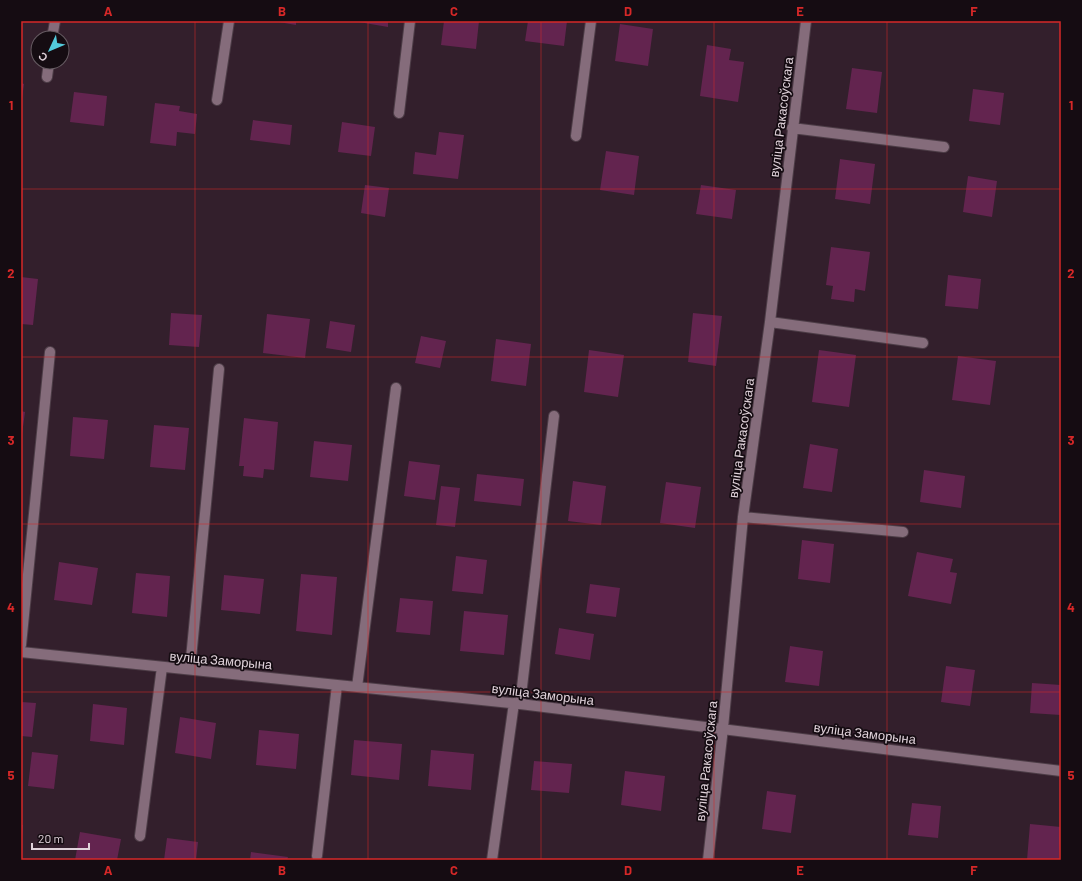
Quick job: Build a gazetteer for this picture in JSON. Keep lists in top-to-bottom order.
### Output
{
  "streets": {
    "street": ["вуліца Ракасоўскага", "вуліца Заморына"]
  },
  "crossings": [
    ["вуліца Ракасоўскага", "вуліца Заморына"]
  ],
  "scale_bar": "20 m",
  "north": "bottom left",
  "grid": {
    "columns": [
      "A",
      "B",
      "C",
      "D",
      "E",
      "F"
    ],
    "rows": [
      "1",
      "2",
      "3",
      "4",
      "5"
    ]
  }
}
